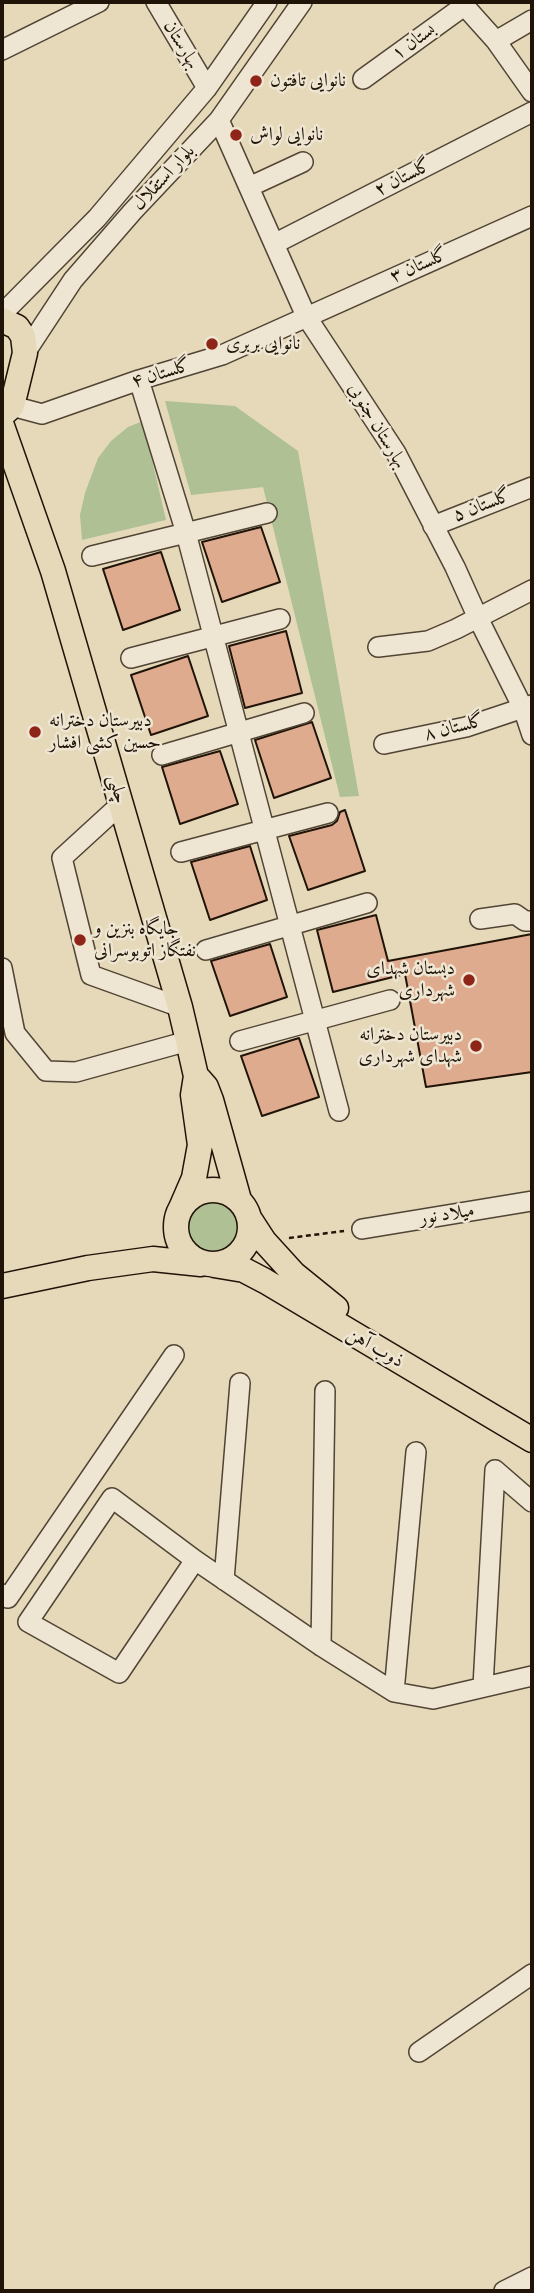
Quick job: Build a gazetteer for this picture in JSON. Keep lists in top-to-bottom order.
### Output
{
  "streets": {
    "main road": ["چلبی", "ذوب آهن"],
    "street": [
      "بستان ۱",
      "بهارستان",
      "بلوار استقلال",
      "گلستان ۲",
      "گلستان ۳",
      "گلستان ۴",
      "بهارستان جنوبی",
      "گلستان ۵",
      "گلستان ۸",
      "میلاد نور"
    ]
  },
  "crossings": [
    ["بهارستان", "بلوار استقلال"],
    ["بلوار استقلال", "بهارستان جنوبی"],
    ["گلستان ۲", "بهارستان جنوبی"],
    ["گلستان ۳", "گلستان ۴"],
    ["گلستان ۳", "بهارستان جنوبی"],
    ["گلستان ۴", "بهارستان جنوبی"],
    ["گلستان ۴", "چلبی"],
    ["بهارستان جنوبی", "گلستان ۵"],
    ["بهارستان جنوبی", "گلستان ۸"]
  ],
  "places": [
    "نانوایی تافتون",
    "نانوایی لواش",
    "نانوایی بربری",
    "دبیرستان دخترانه حسین کشی افشار",
    "جایگاه بنزین و نفتگاز اتوبوسرانی",
    "دبستان شهدای شهرداری",
    "دبیرستان دخترانه شهدای شهرداری"
  ]
}
